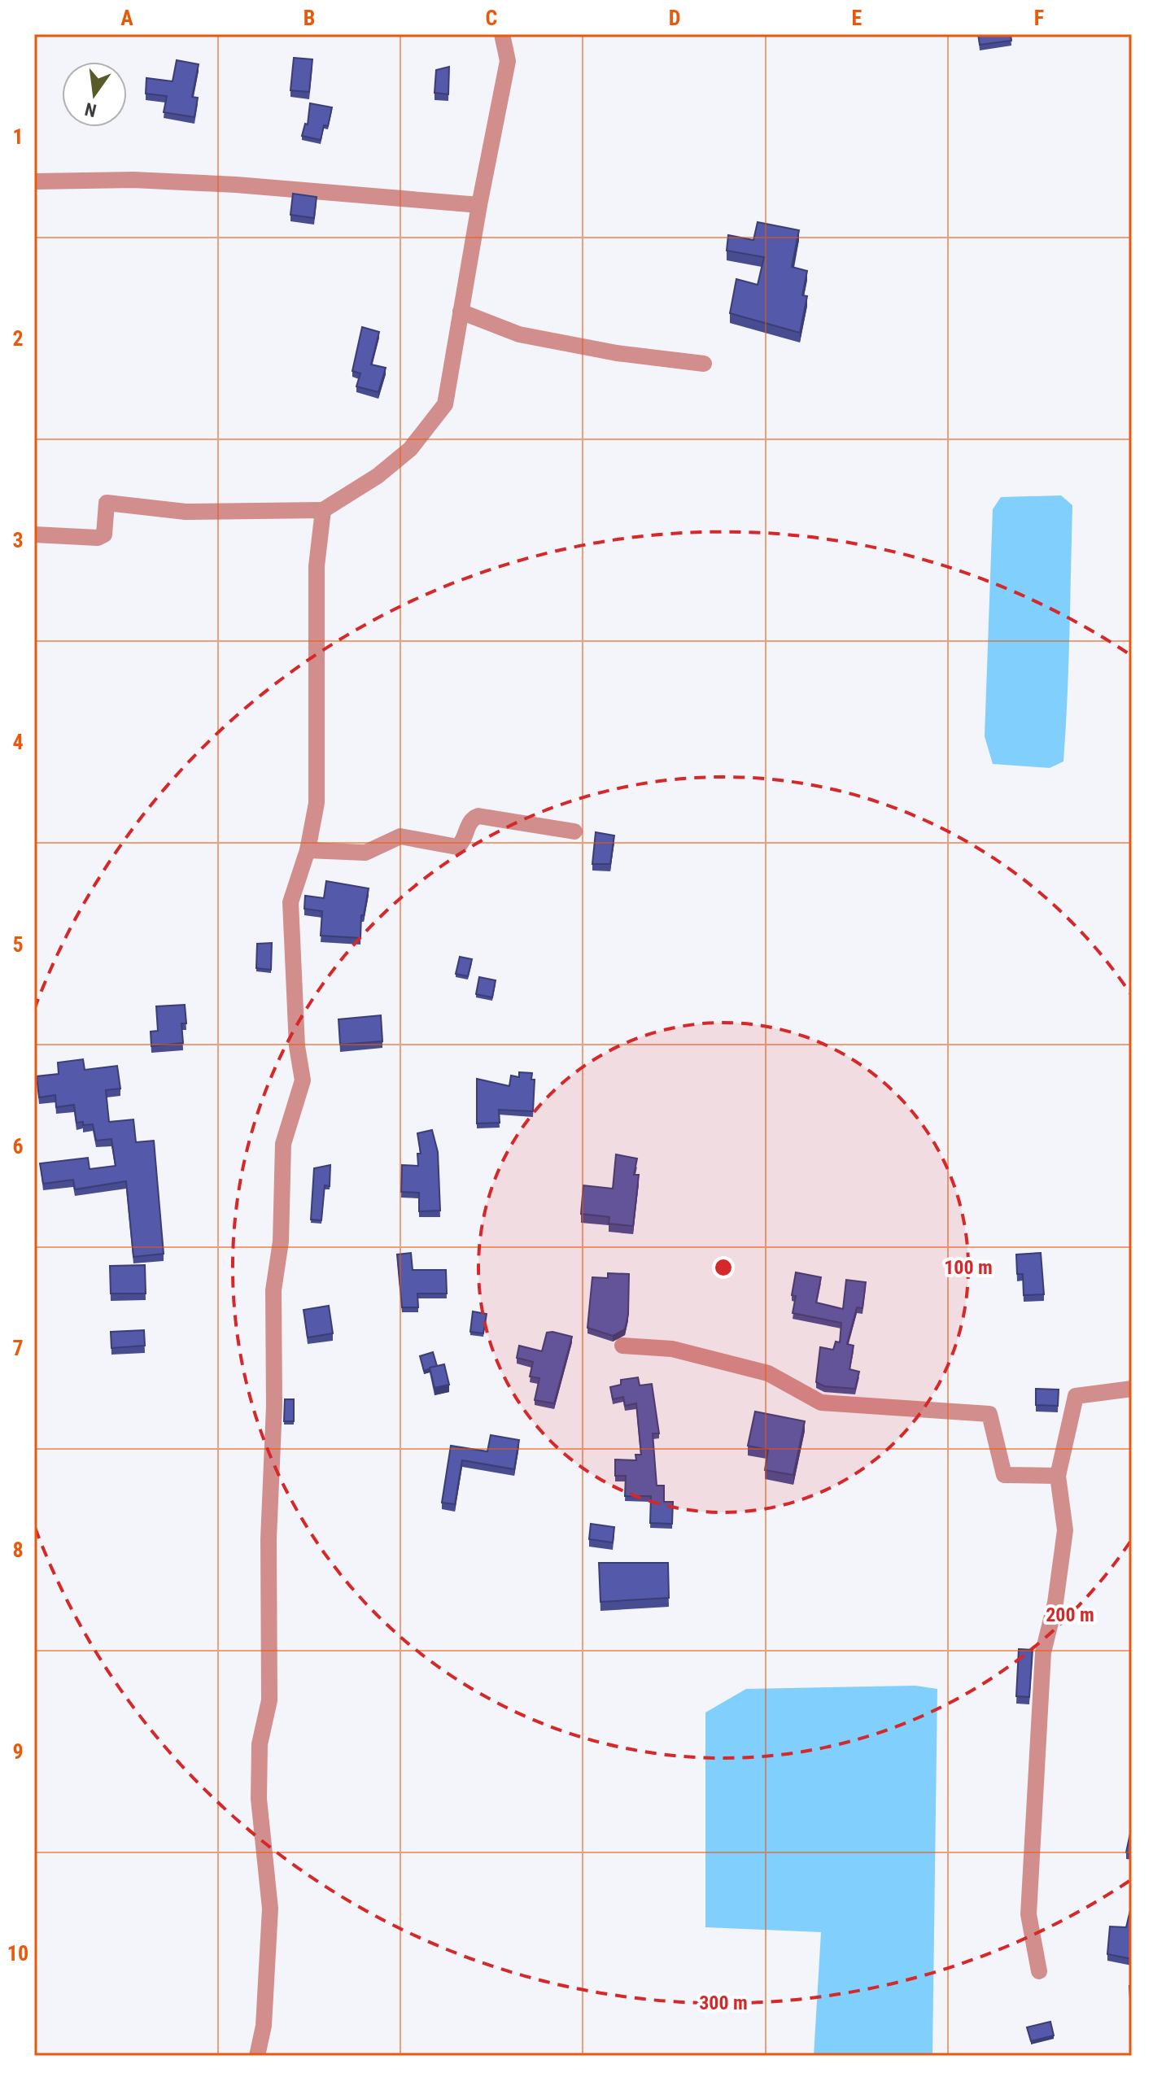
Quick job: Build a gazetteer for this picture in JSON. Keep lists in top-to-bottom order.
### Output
{
  "north": "bottom",
  "grid": {
    "columns": [
      "A",
      "B",
      "C",
      "D",
      "E",
      "F"
    ],
    "rows": [
      "1",
      "2",
      "3",
      "4",
      "5",
      "6",
      "7",
      "8",
      "9",
      "10"
    ]
  },
  "rings": ["100 m", "200 m", "300 m"]
}
